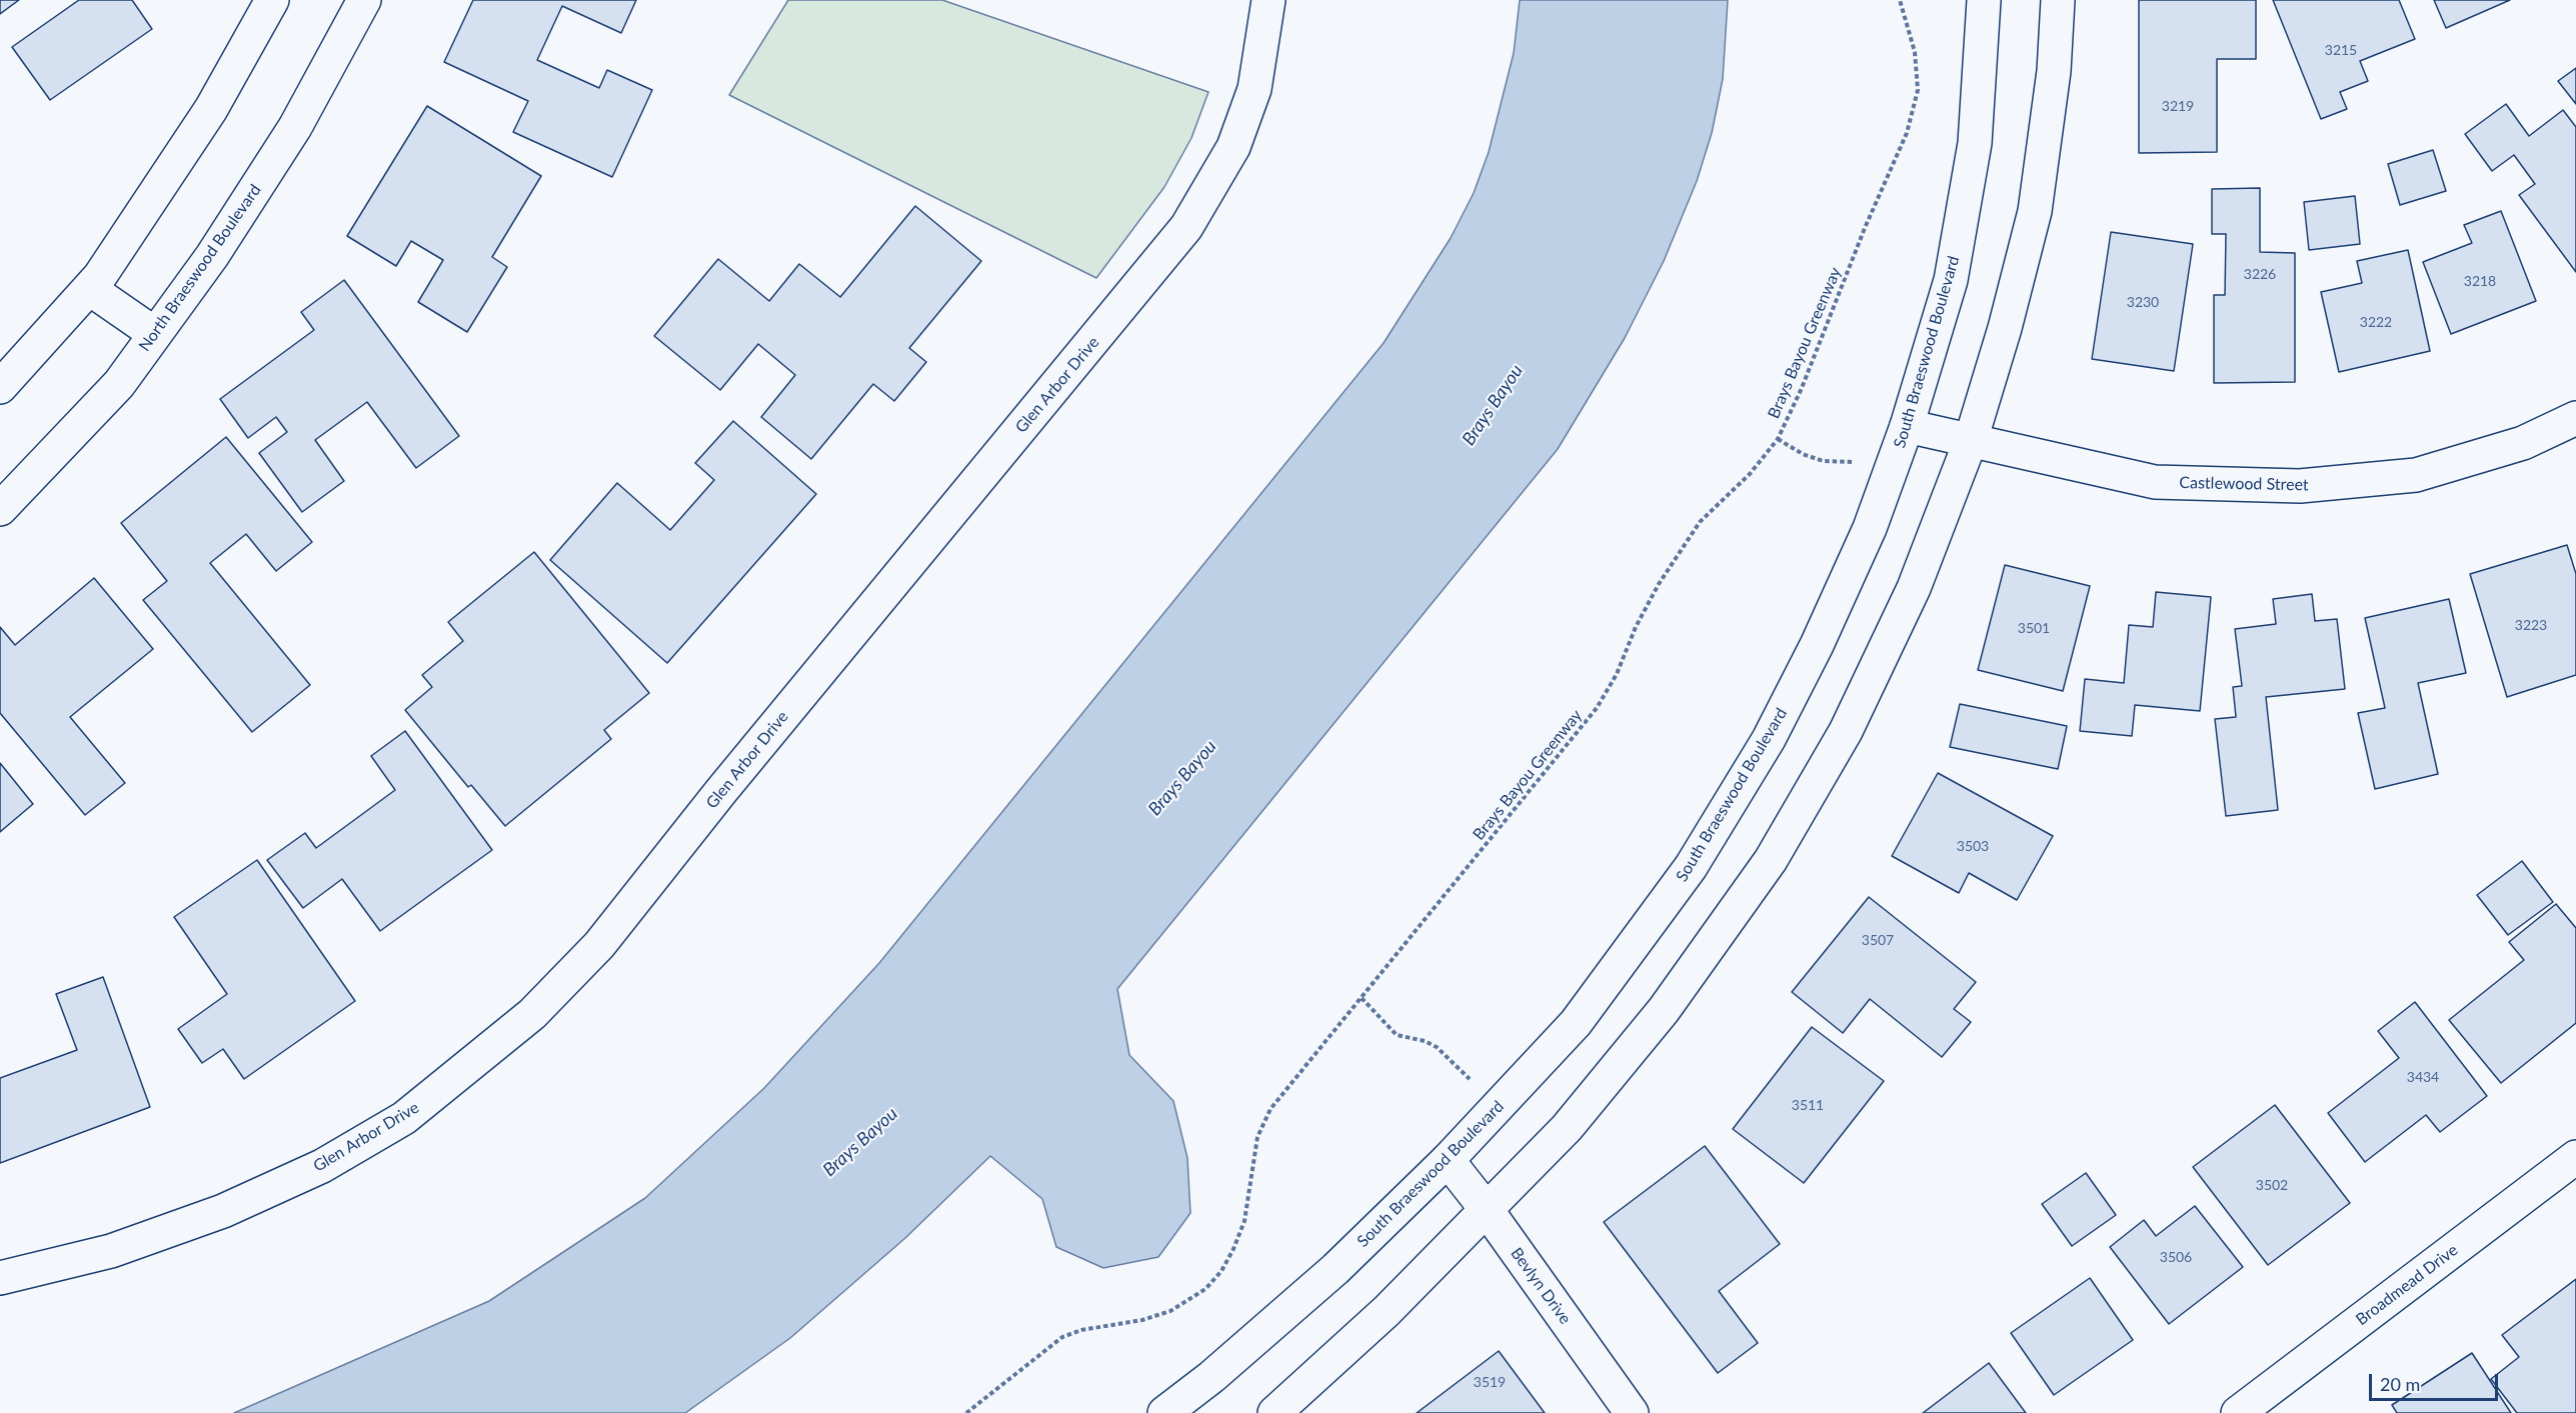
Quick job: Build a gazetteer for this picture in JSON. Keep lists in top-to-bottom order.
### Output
{
  "streets": {
    "main road": [
      "North Braeswood Boulevard",
      "South Braeswood Boulevard",
      "Glen Arbor Drive",
      "Castlewood Street",
      "Broadmead Drive",
      "Bevlyn Drive"
    ],
    "path": ["Brays Bayou Greenway"]
  },
  "crossings": [
    ["South Braeswood Boulevard", "Castlewood Street"],
    ["South Braeswood Boulevard", "Bevlyn Drive"]
  ],
  "water": ["Brays Bayou"],
  "house_numbers": [
    "3215",
    "3219",
    "3226",
    "3218",
    "3230",
    "3222",
    "3223",
    "3501",
    "3503",
    "3507",
    "3434",
    "3511",
    "3502",
    "3506",
    "3519"
  ],
  "scale_bar": "20 m"
}
